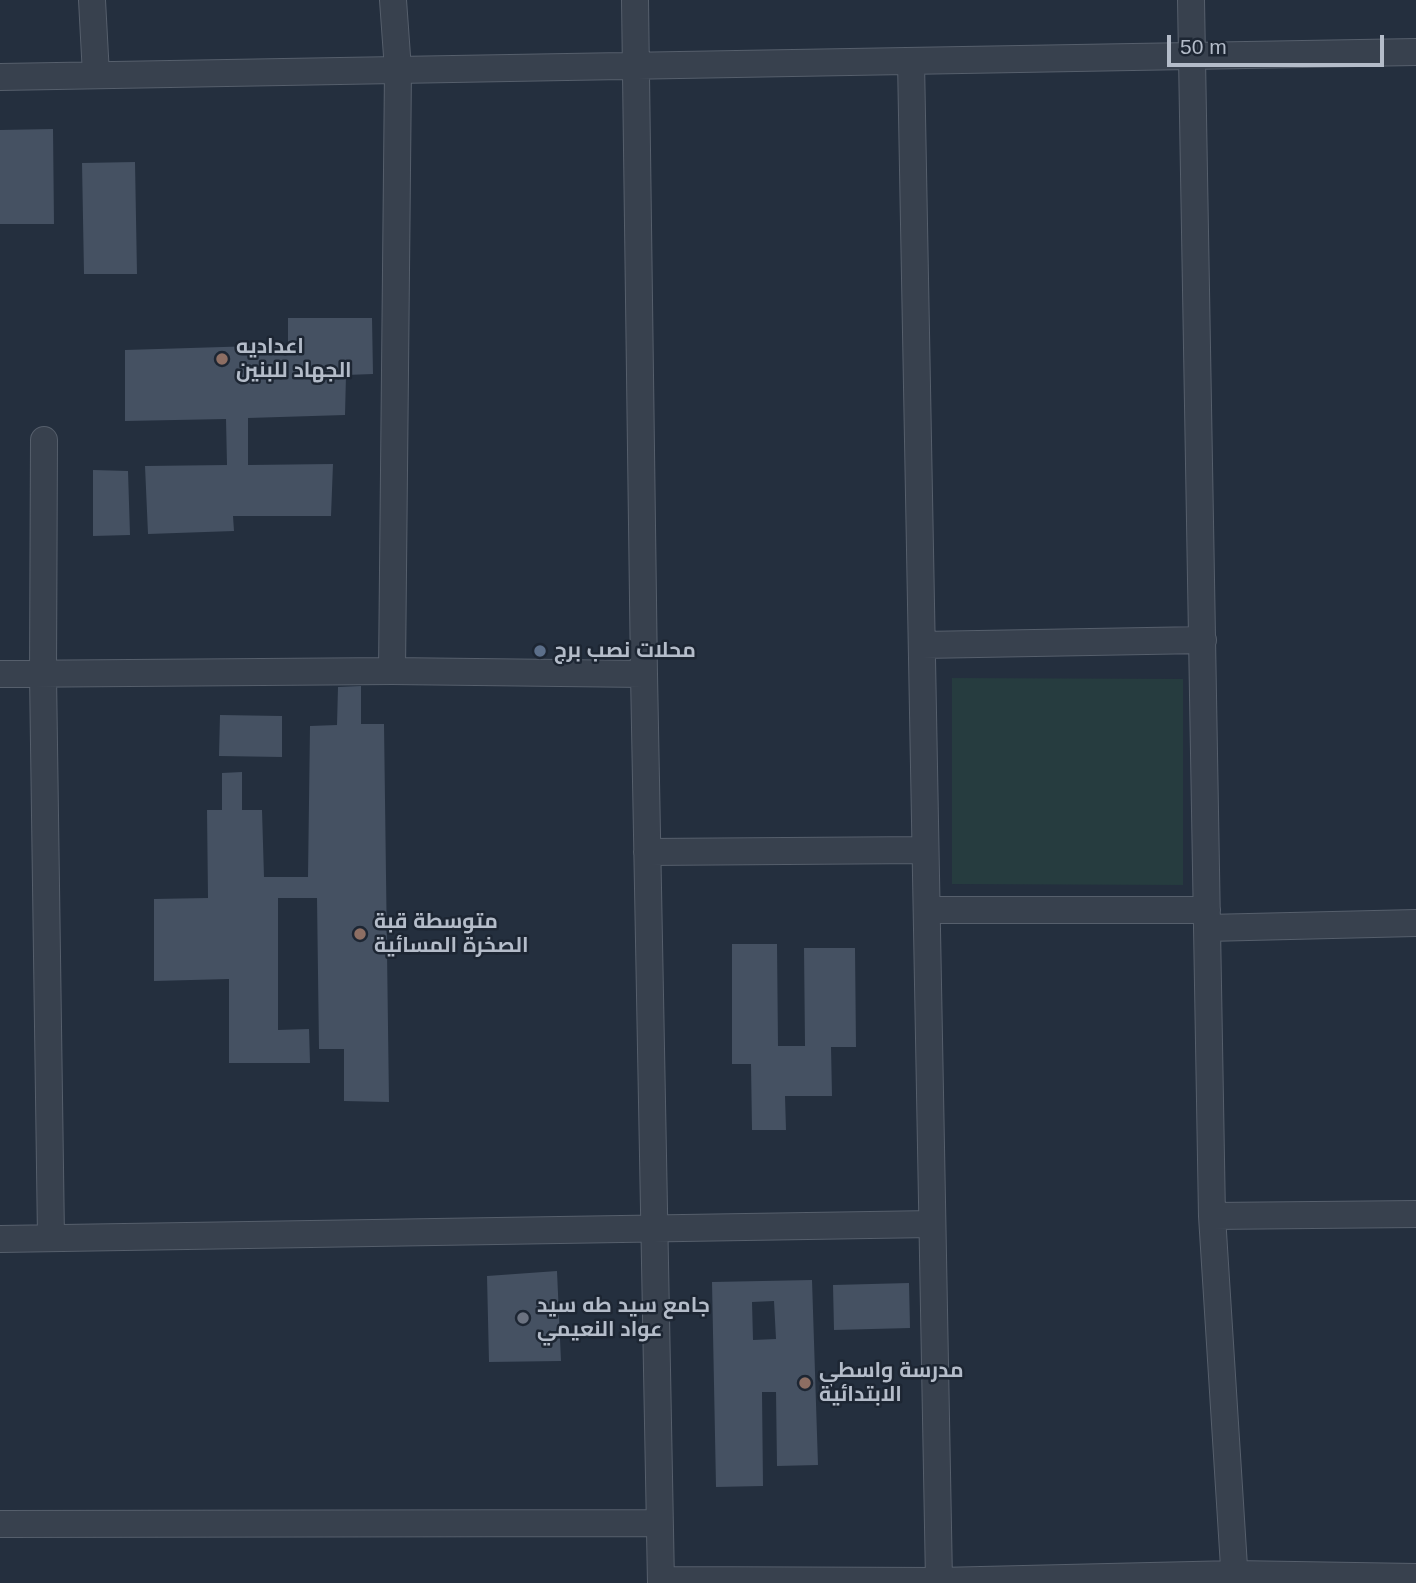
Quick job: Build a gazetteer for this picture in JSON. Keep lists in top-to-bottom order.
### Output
{
  "places": [
    "اعداديه الجهاد للبنين",
    "محلات نصب برج",
    "متوسطة قبة الصخرة المسائية",
    "جامع سيد طه سيد عواد النعيمي",
    "مدرسة واسطي الابتدائية"
  ],
  "scale_bar": "50 m"
}
